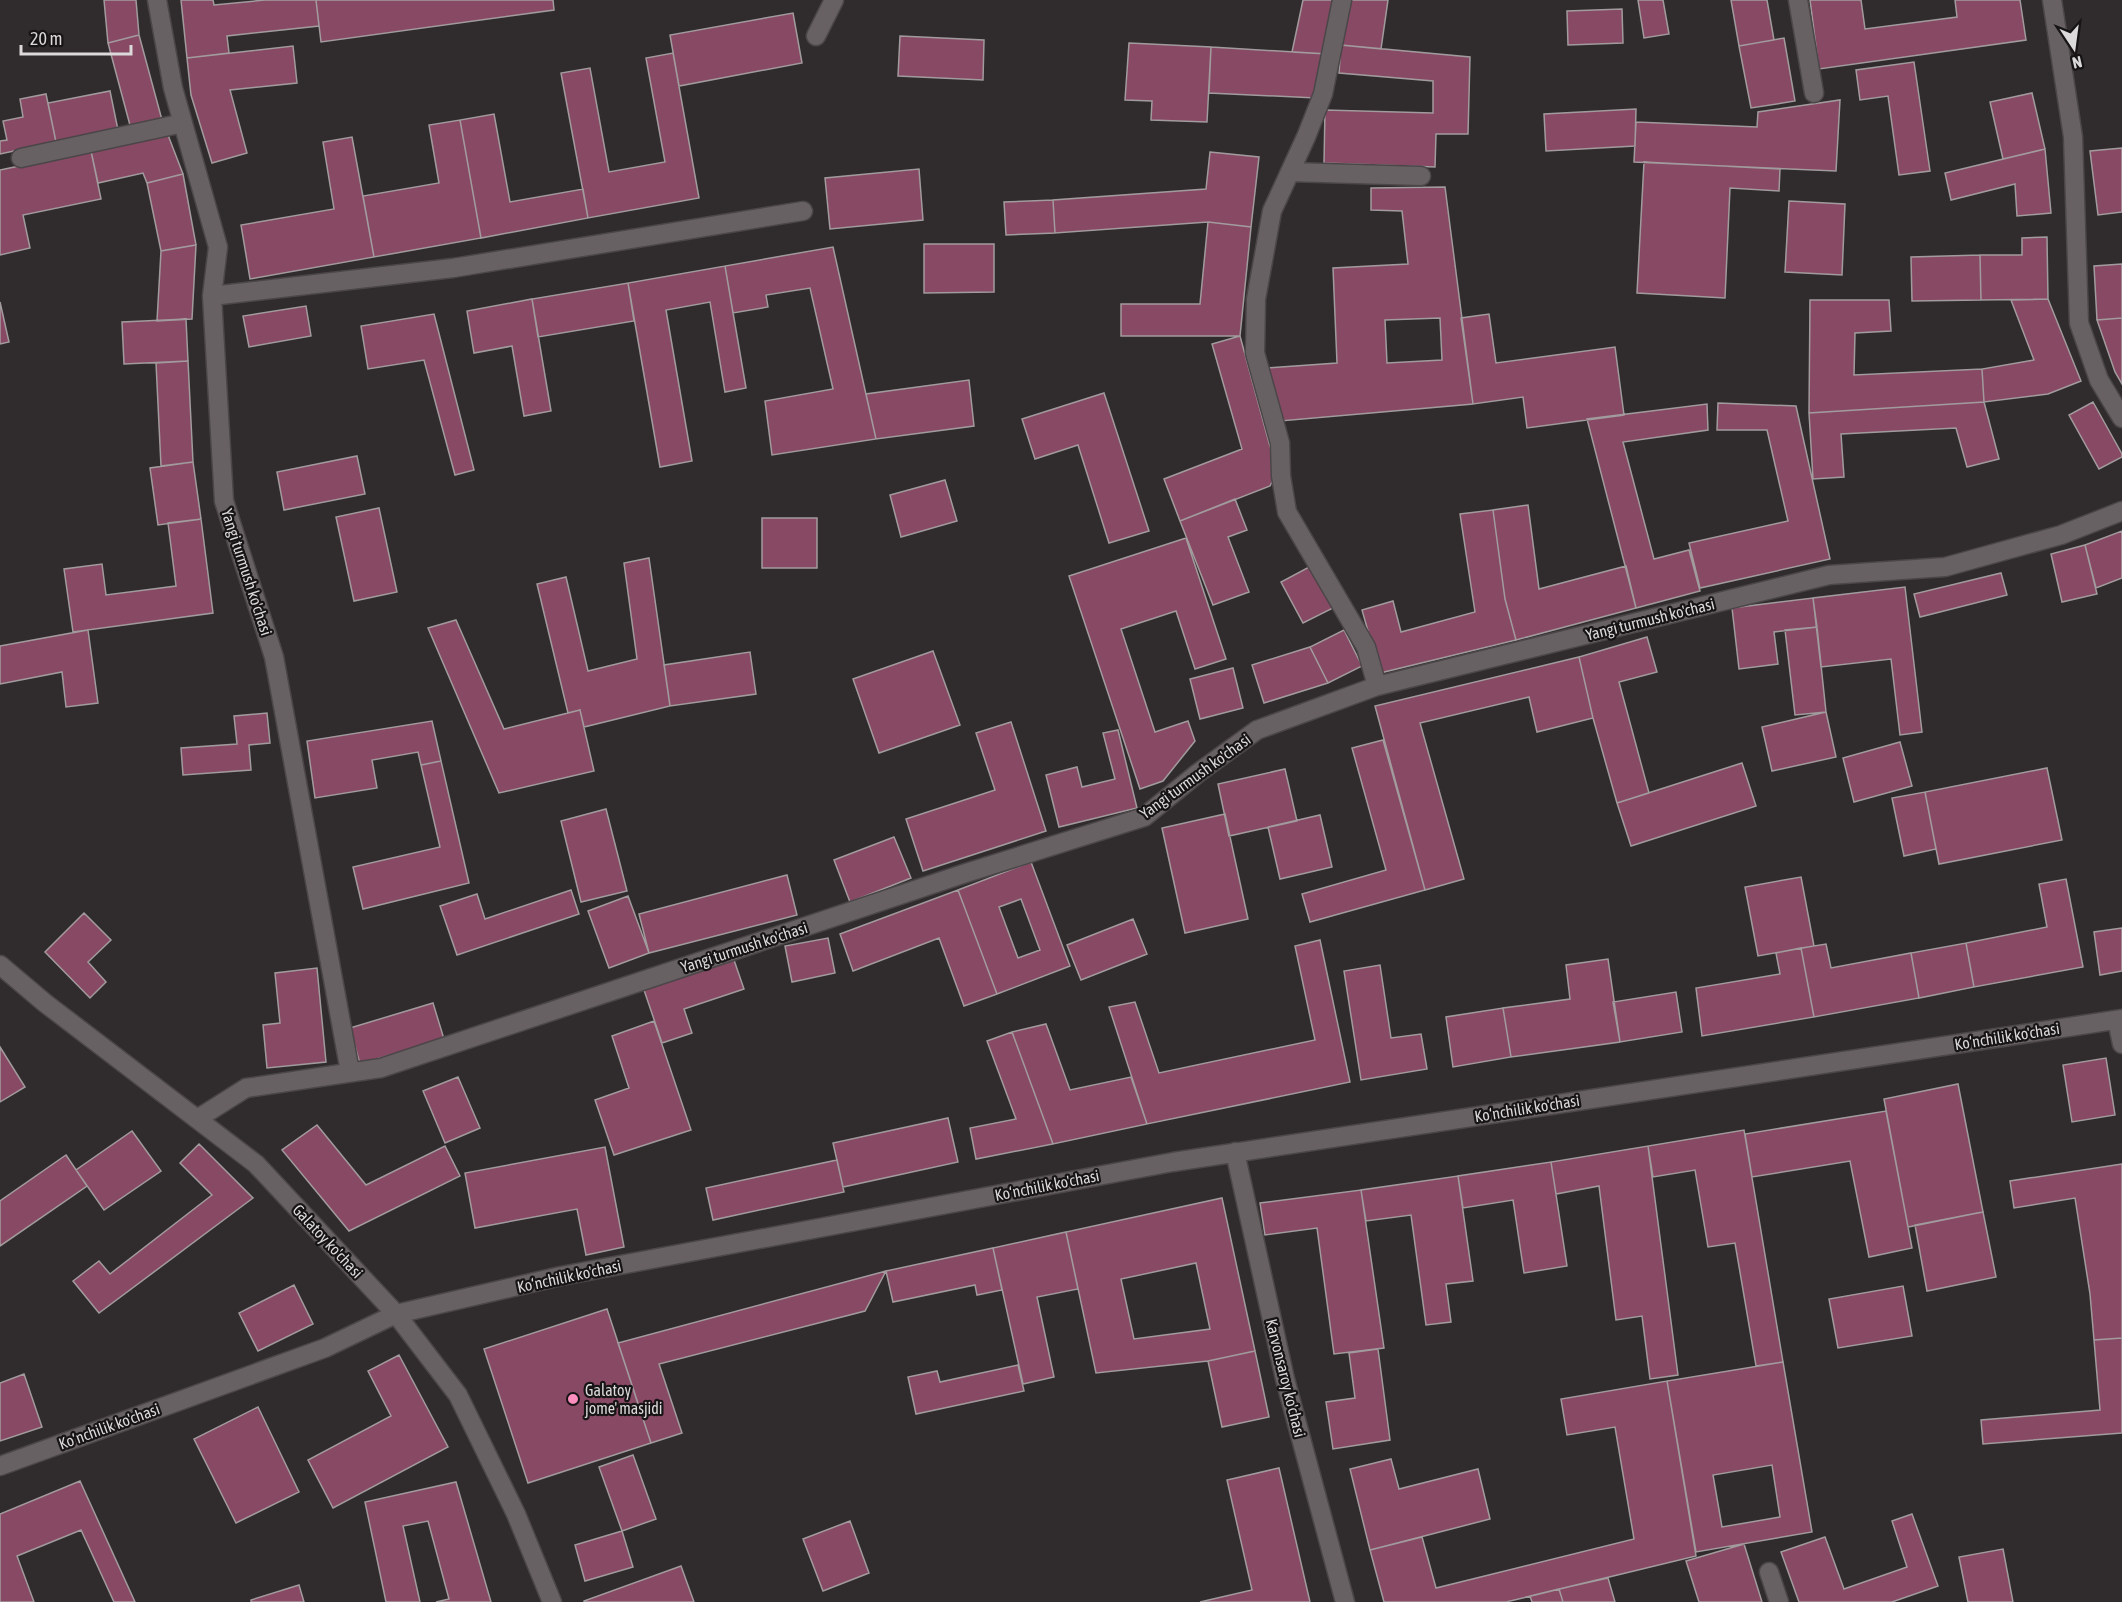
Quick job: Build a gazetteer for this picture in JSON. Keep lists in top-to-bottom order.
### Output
{
  "streets": {
    "street": [
      "Yangi turmush ko'chasi",
      "Ko‘nchilik ko'chasi",
      "Galatoy ko'chasi",
      "Karvonsaroy ko'chasi"
    ]
  },
  "crossings": [
    ["Yangi turmush ko'chasi", "Galatoy ko'chasi"],
    ["Ko‘nchilik ko'chasi", "Galatoy ko'chasi"],
    ["Ko‘nchilik ko'chasi", "Karvonsaroy ko'chasi"]
  ],
  "places": ["Galatoy jome' masjidi"],
  "scale_bar": "20 m",
  "north": "bottom"
}
